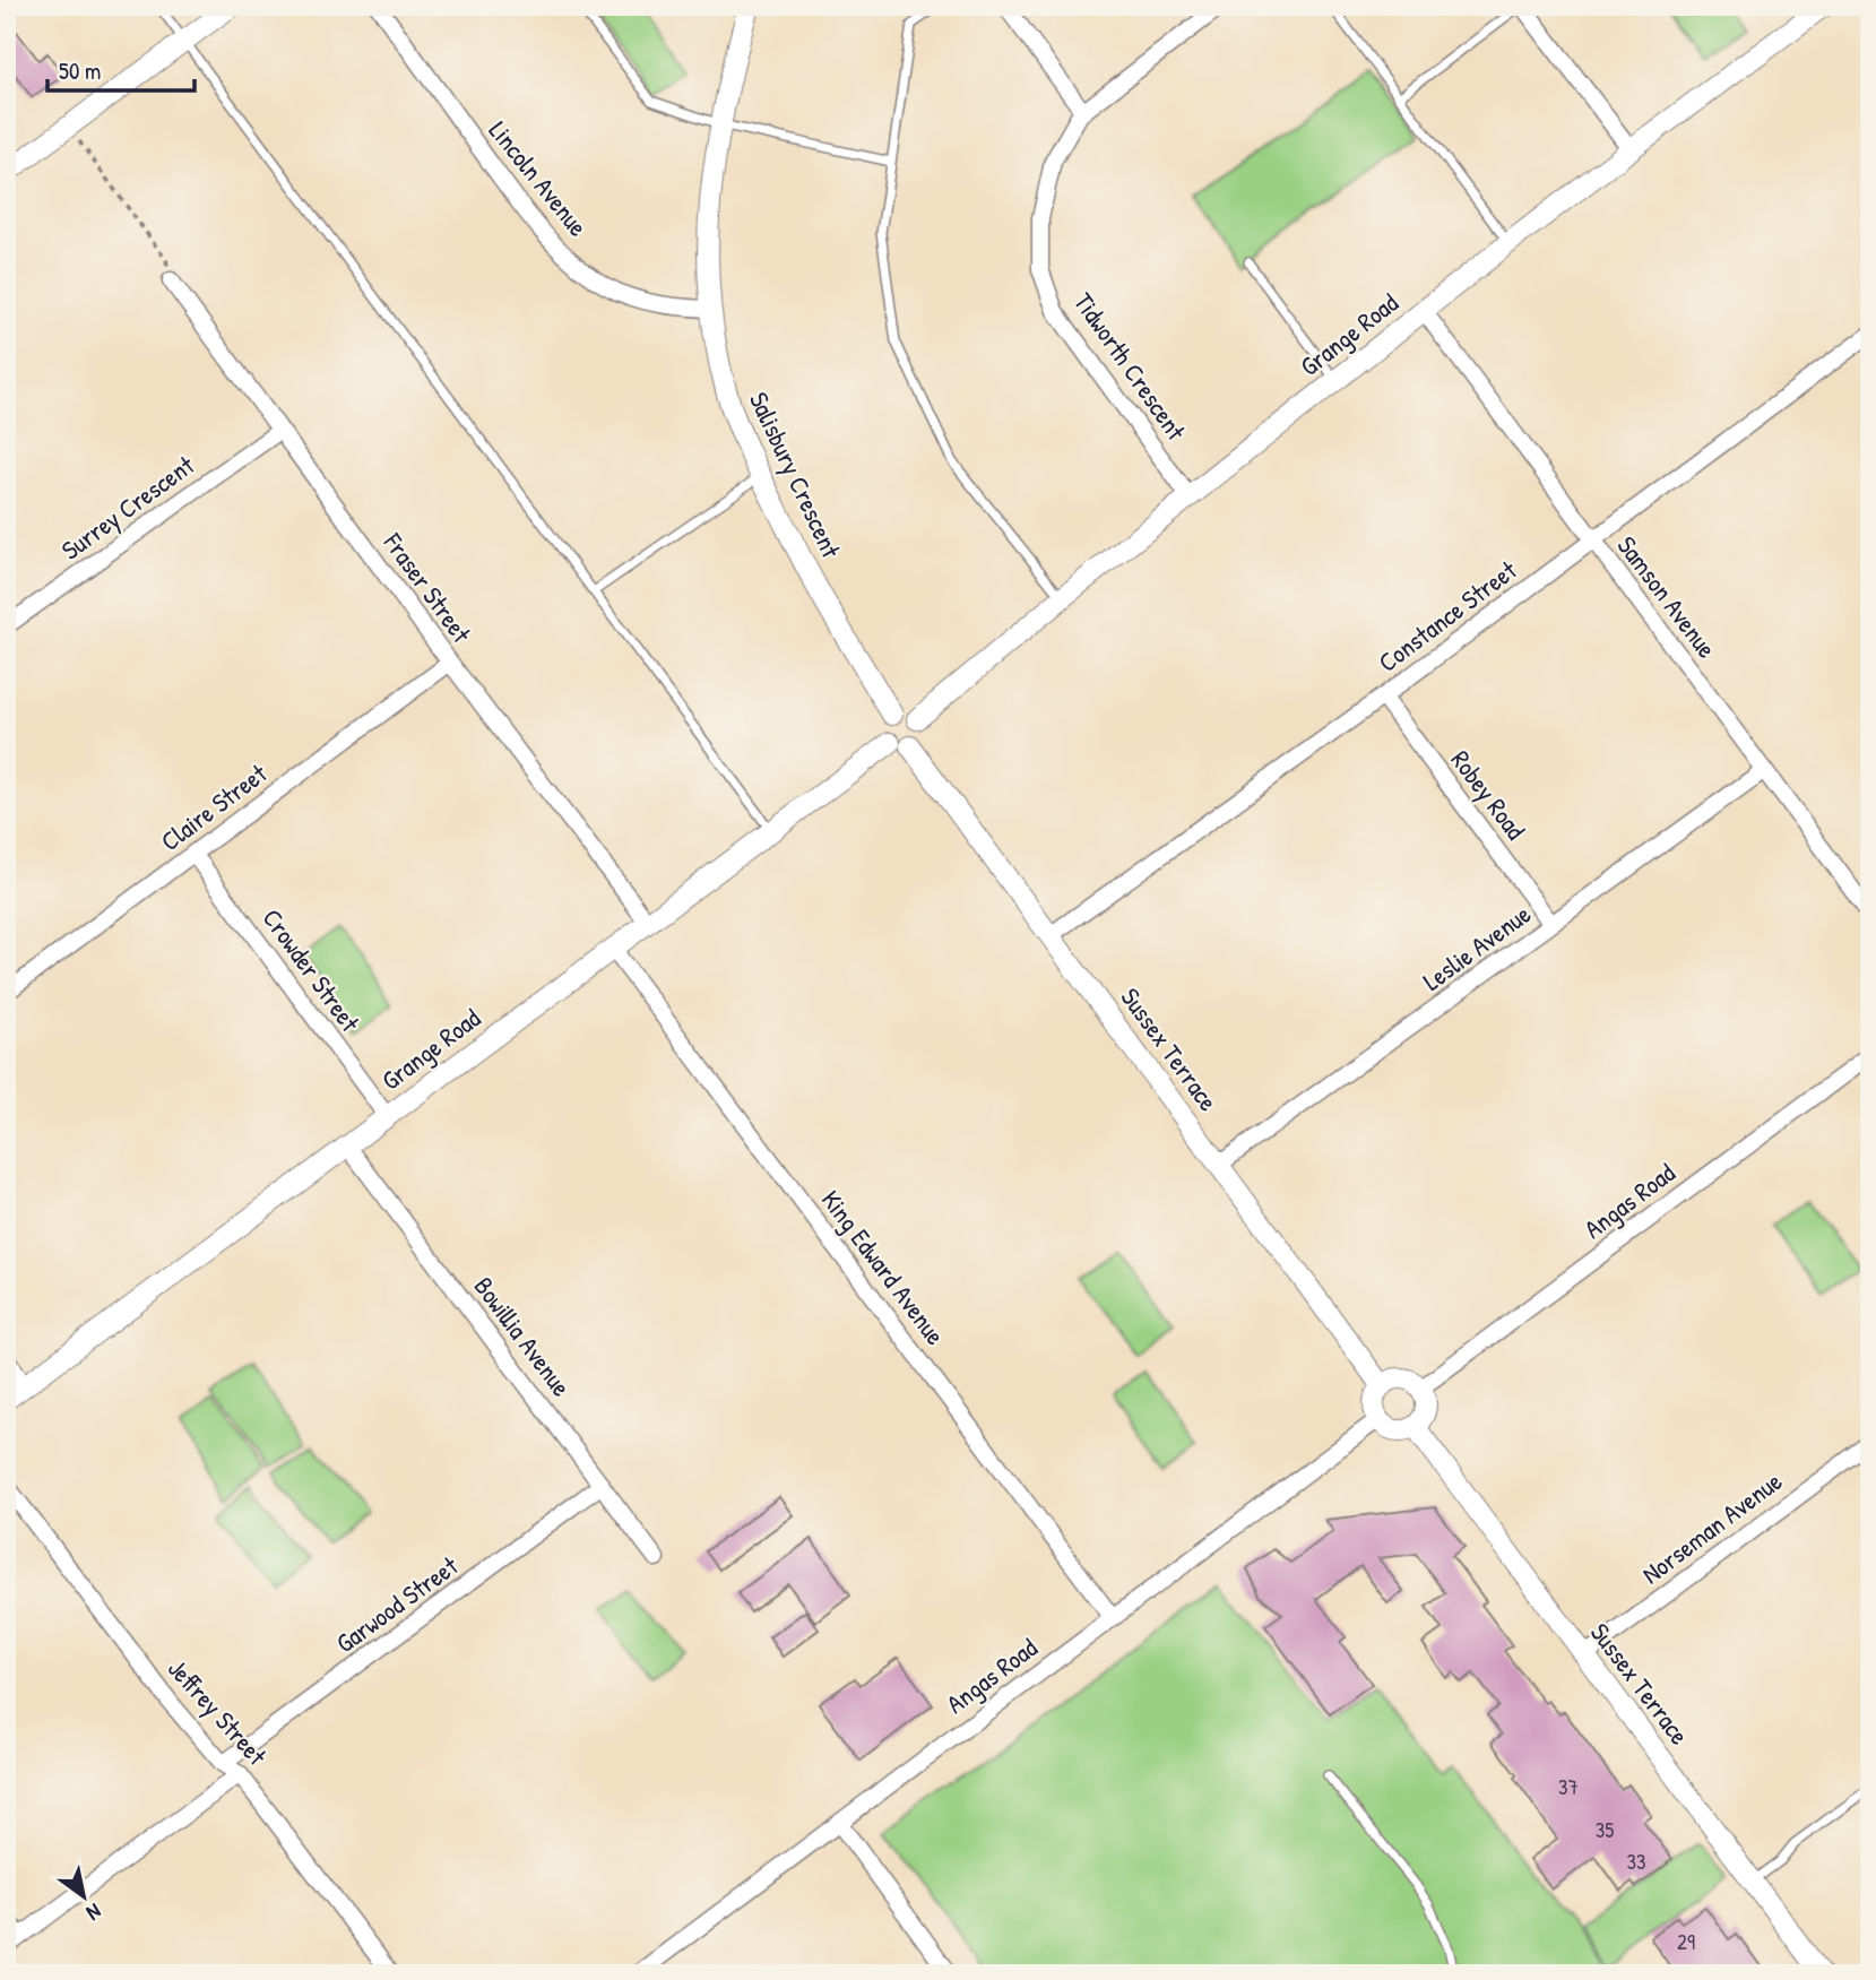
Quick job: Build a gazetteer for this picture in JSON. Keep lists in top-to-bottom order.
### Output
{
  "streets": {
    "street": [
      "Lincoln Avenue",
      "Grange Road",
      "Tidworth Crescent",
      "Salisbury Crescent",
      "Surrey Crescent",
      "Fraser Street",
      "Samson Avenue",
      "Constance Street",
      "Robey Road",
      "Claire Street",
      "Leslie Avenue",
      "Crowder Street",
      "Sussex Terrace",
      "Angas Road",
      "King Edward Avenue",
      "Bowillia Avenue",
      "Norseman Avenue",
      "Garwood Street",
      "Jeffrey Street"
    ]
  },
  "crossings": [
    ["Lincoln Avenue", "Salisbury Crescent"],
    ["Grange Road", "Tidworth Crescent"],
    ["Grange Road", "Salisbury Crescent"],
    ["Grange Road", "Fraser Street"],
    ["Grange Road", "Samson Avenue"],
    ["Grange Road", "Crowder Street"],
    ["Grange Road", "Sussex Terrace"],
    ["Grange Road", "King Edward Avenue"],
    ["Grange Road", "Bowillia Avenue"],
    ["Salisbury Crescent", "Sussex Terrace"],
    ["Surrey Crescent", "Fraser Street"],
    ["Fraser Street", "Claire Street"],
    ["Samson Avenue", "Constance Street"],
    ["Samson Avenue", "Leslie Avenue"],
    ["Constance Street", "Robey Road"],
    ["Constance Street", "Sussex Terrace"],
    ["Robey Road", "Leslie Avenue"],
    ["Claire Street", "Crowder Street"],
    ["Leslie Avenue", "Sussex Terrace"],
    ["Sussex Terrace", "Angas Road"],
    ["Sussex Terrace", "Norseman Avenue"],
    ["Angas Road", "King Edward Avenue"],
    ["Bowillia Avenue", "Garwood Street"],
    ["Garwood Street", "Jeffrey Street"]
  ],
  "house_numbers": [
    "37",
    "35",
    "33",
    "29"
  ],
  "scale_bar": "50 m",
  "north": "bottom right"
}
